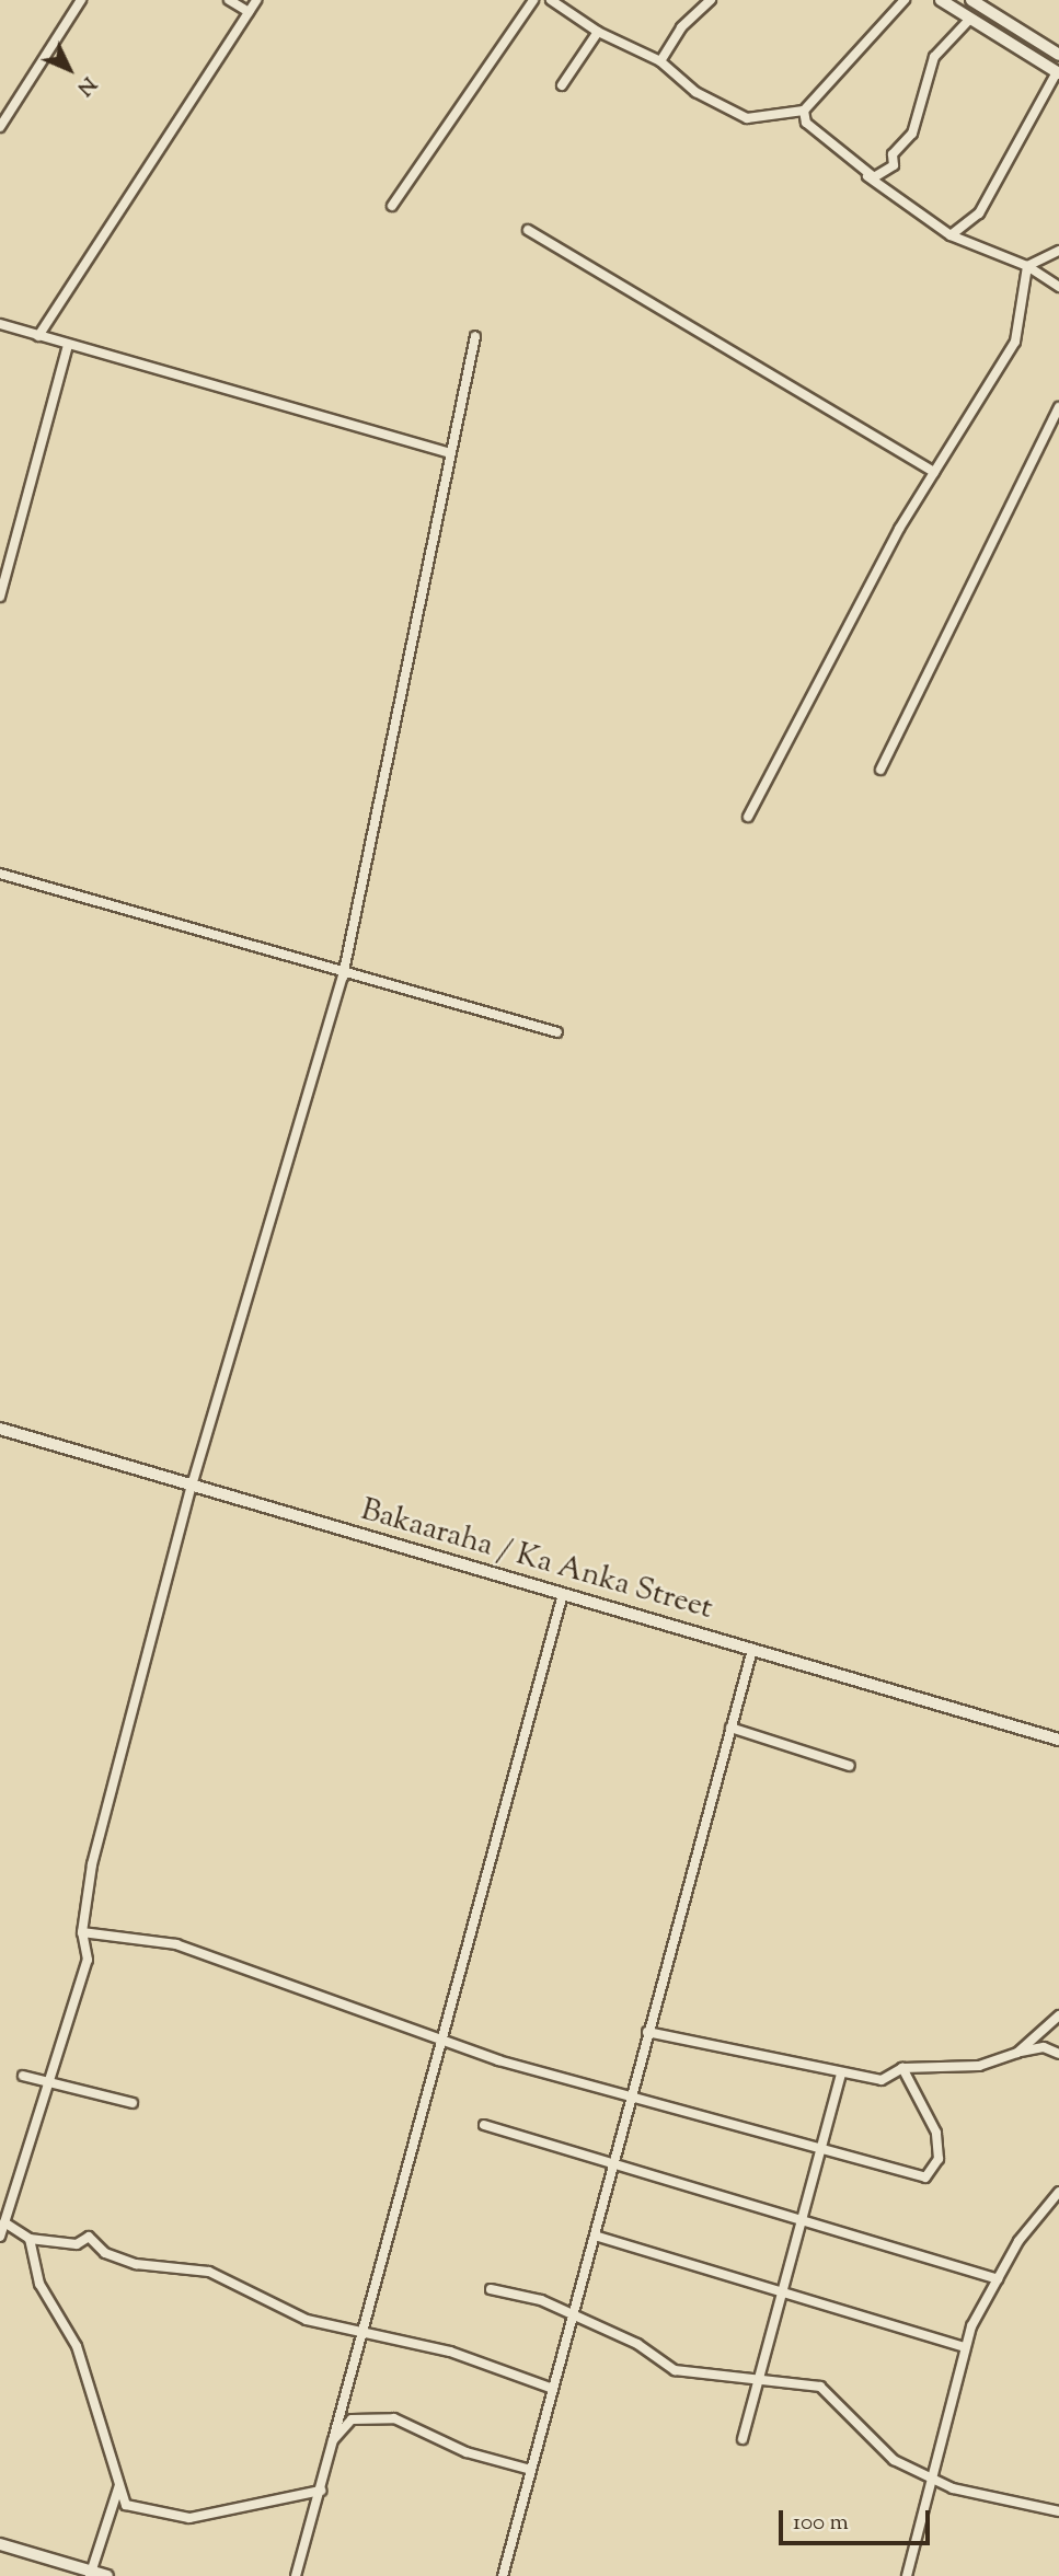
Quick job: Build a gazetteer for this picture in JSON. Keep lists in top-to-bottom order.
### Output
{
  "streets": {
    "street": ["Bakaaraha / Ka Anka Street"]
  },
  "scale_bar": "100 m",
  "north": "bottom right"
}
